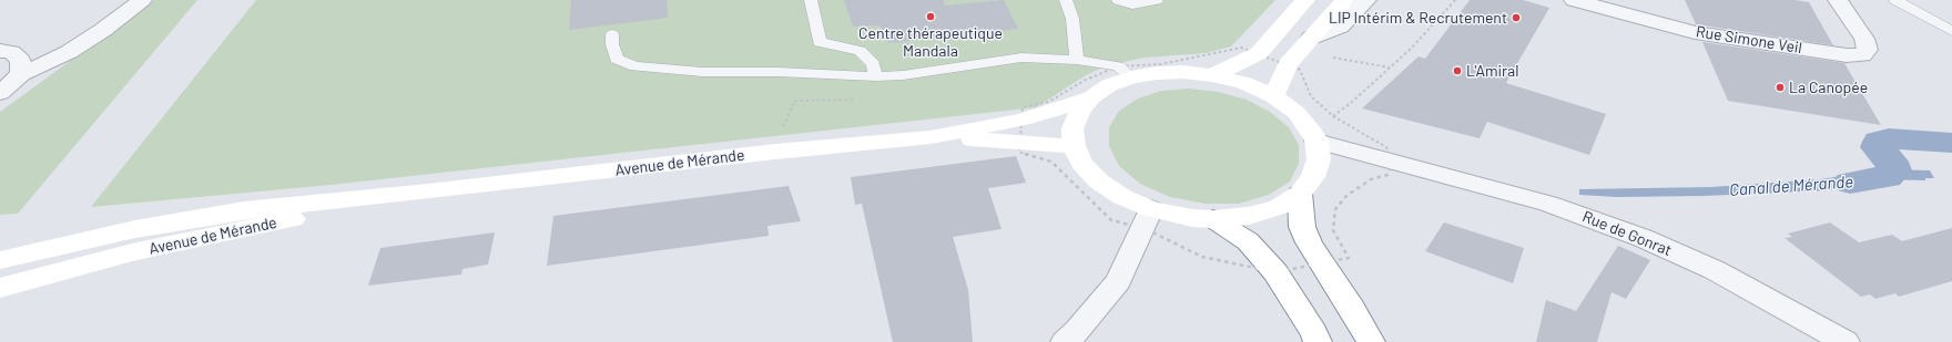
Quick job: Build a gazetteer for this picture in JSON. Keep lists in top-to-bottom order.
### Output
{
  "streets": {
    "main road": ["Avenue de Mérande"],
    "street": ["Rue Simone Veil", "Rue de Gonrat"]
  },
  "water": ["Canal de Mérande"],
  "places": [
    "Centre thérapeutique Mandala",
    "LIP Intérim & Recrutement",
    "L'Amiral",
    "La Canopée"
  ]
}
